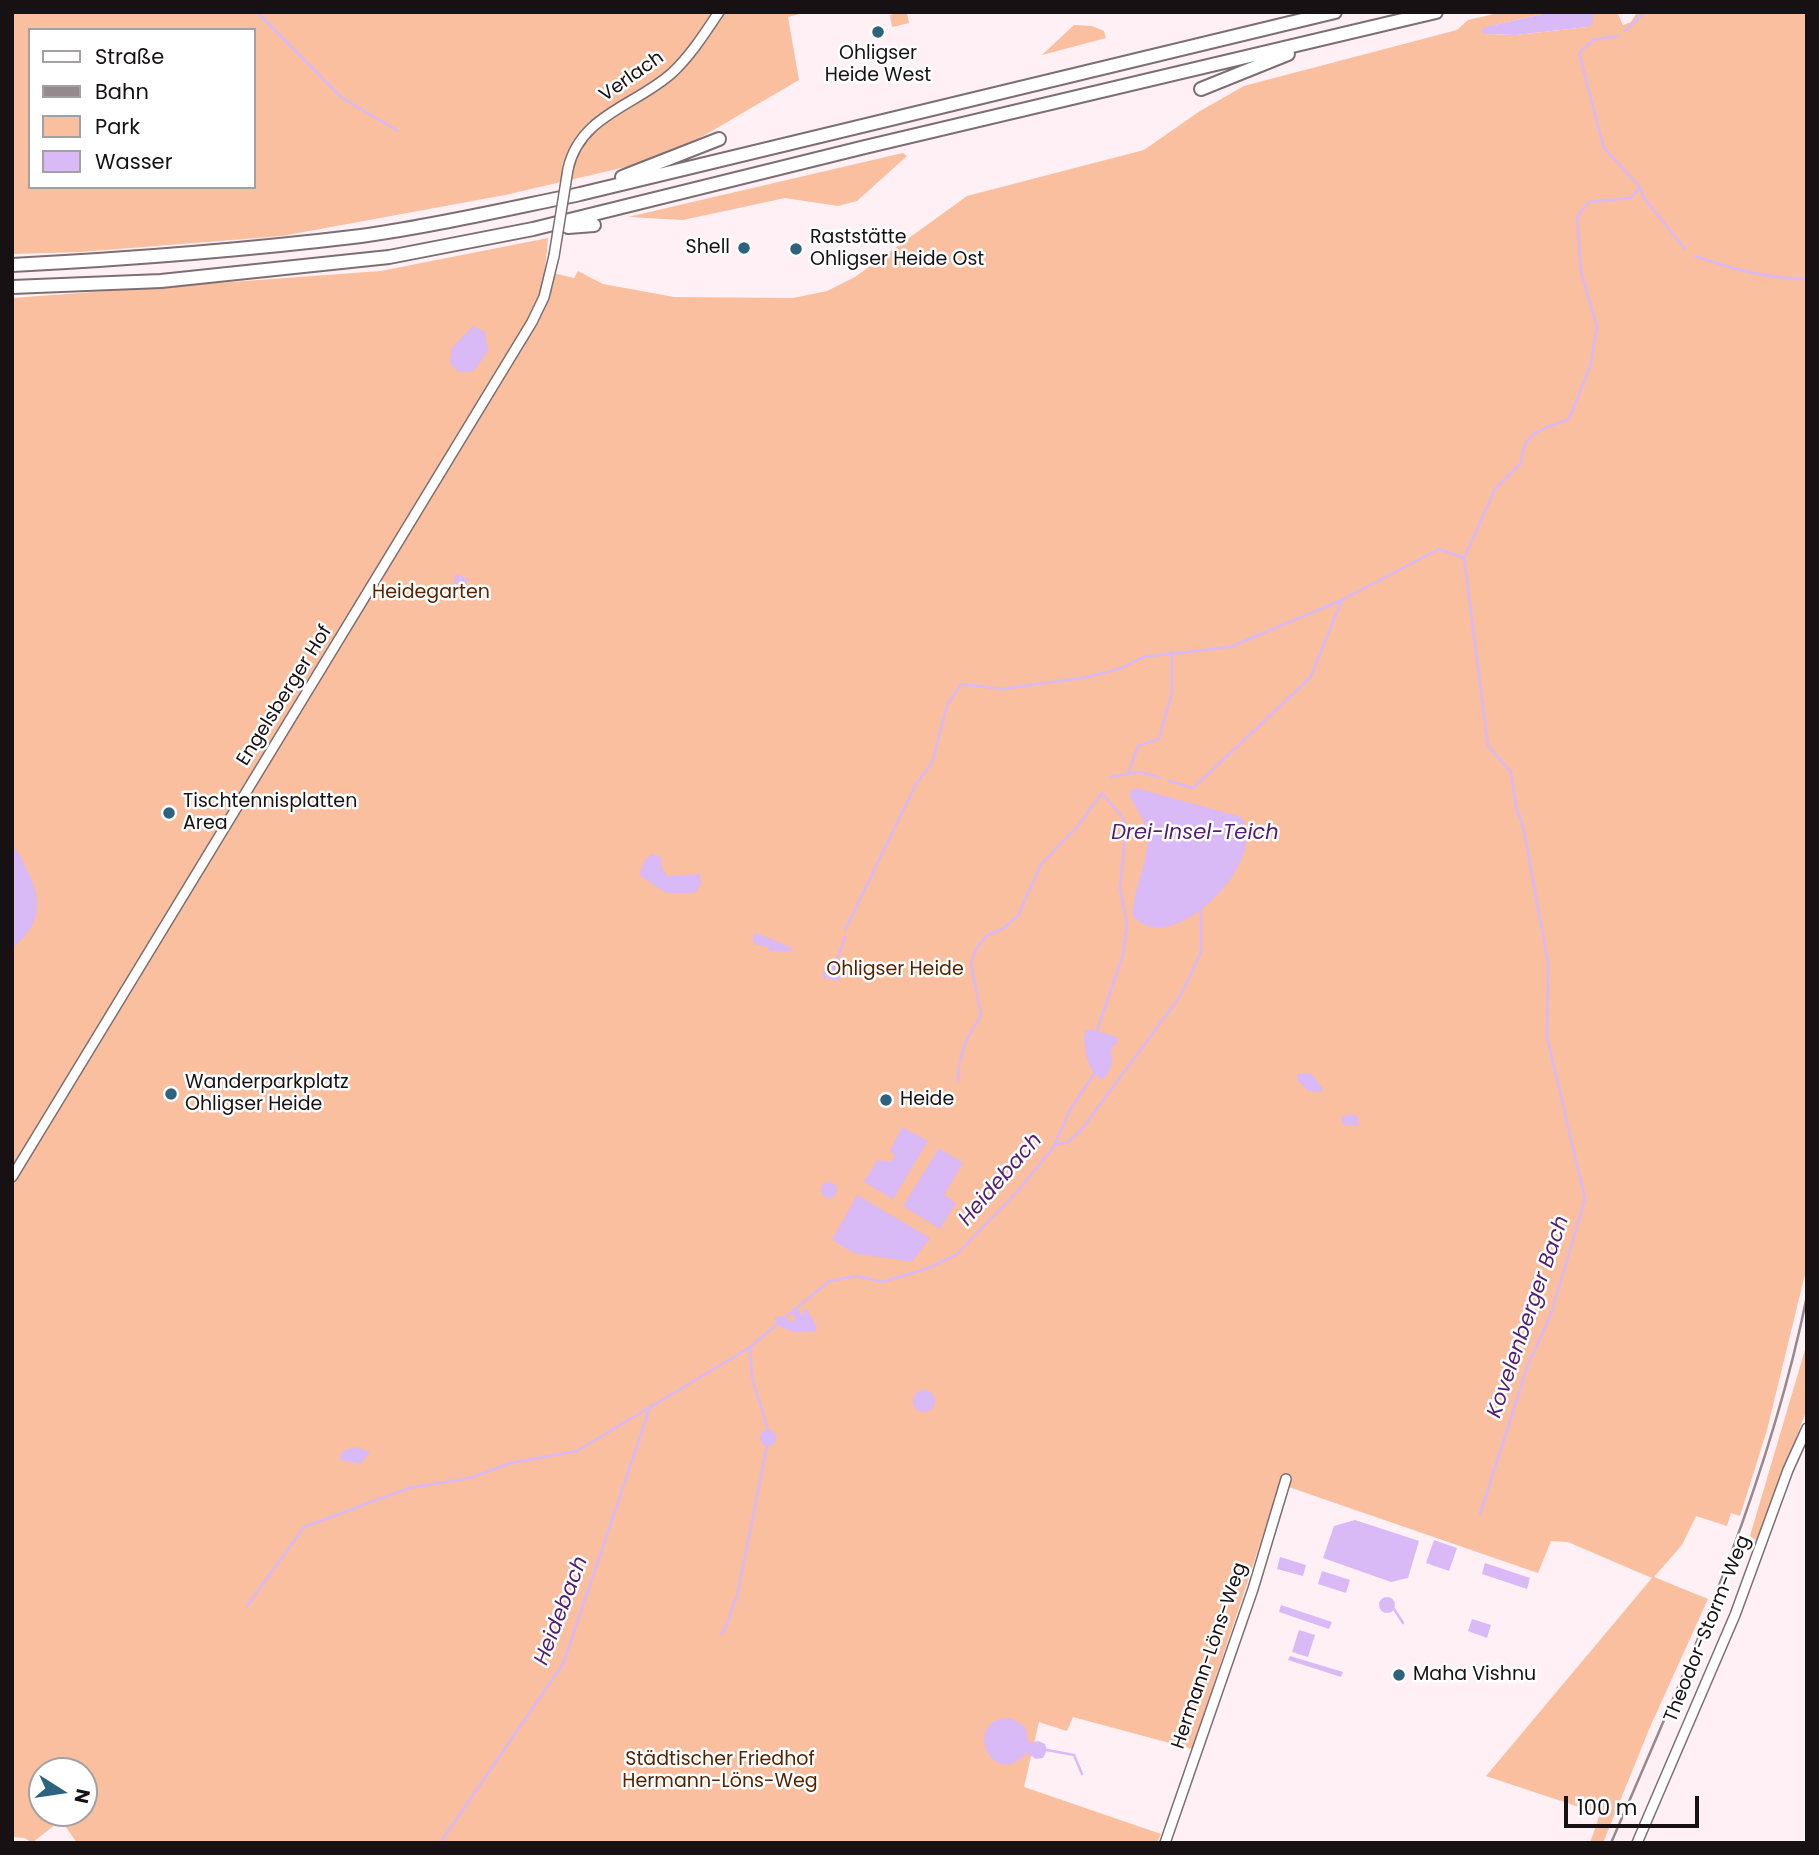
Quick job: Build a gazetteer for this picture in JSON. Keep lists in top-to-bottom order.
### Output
{
  "streets": {
    "street": [
      "Verlach",
      "Engelsberger Hof",
      "Theodor-Storm-Weg",
      "Hermann-Löns-Weg"
    ]
  },
  "crossings": [
    ["Verlach", "Engelsberger Hof"]
  ],
  "water": ["Drei-Insel-Teich", "Heidebach", "Kovelenberger Bach"],
  "parks": ["Heidegarten", "Ohligser Heide", "Städtischer Friedhof Hermann-Löns-Weg"],
  "places": [
    "Ohligser Heide West",
    "Shell",
    "Raststätte Ohligser Heide Ost",
    "Tischtennisplatten Area",
    "Wanderparkplatz Ohligser Heide",
    "Heide",
    "Maha Vishnu"
  ],
  "legend": [
    "Straße",
    "Bahn",
    "Park",
    "Wasser"
  ],
  "scale_bar": "100 m",
  "north": "right"
}
